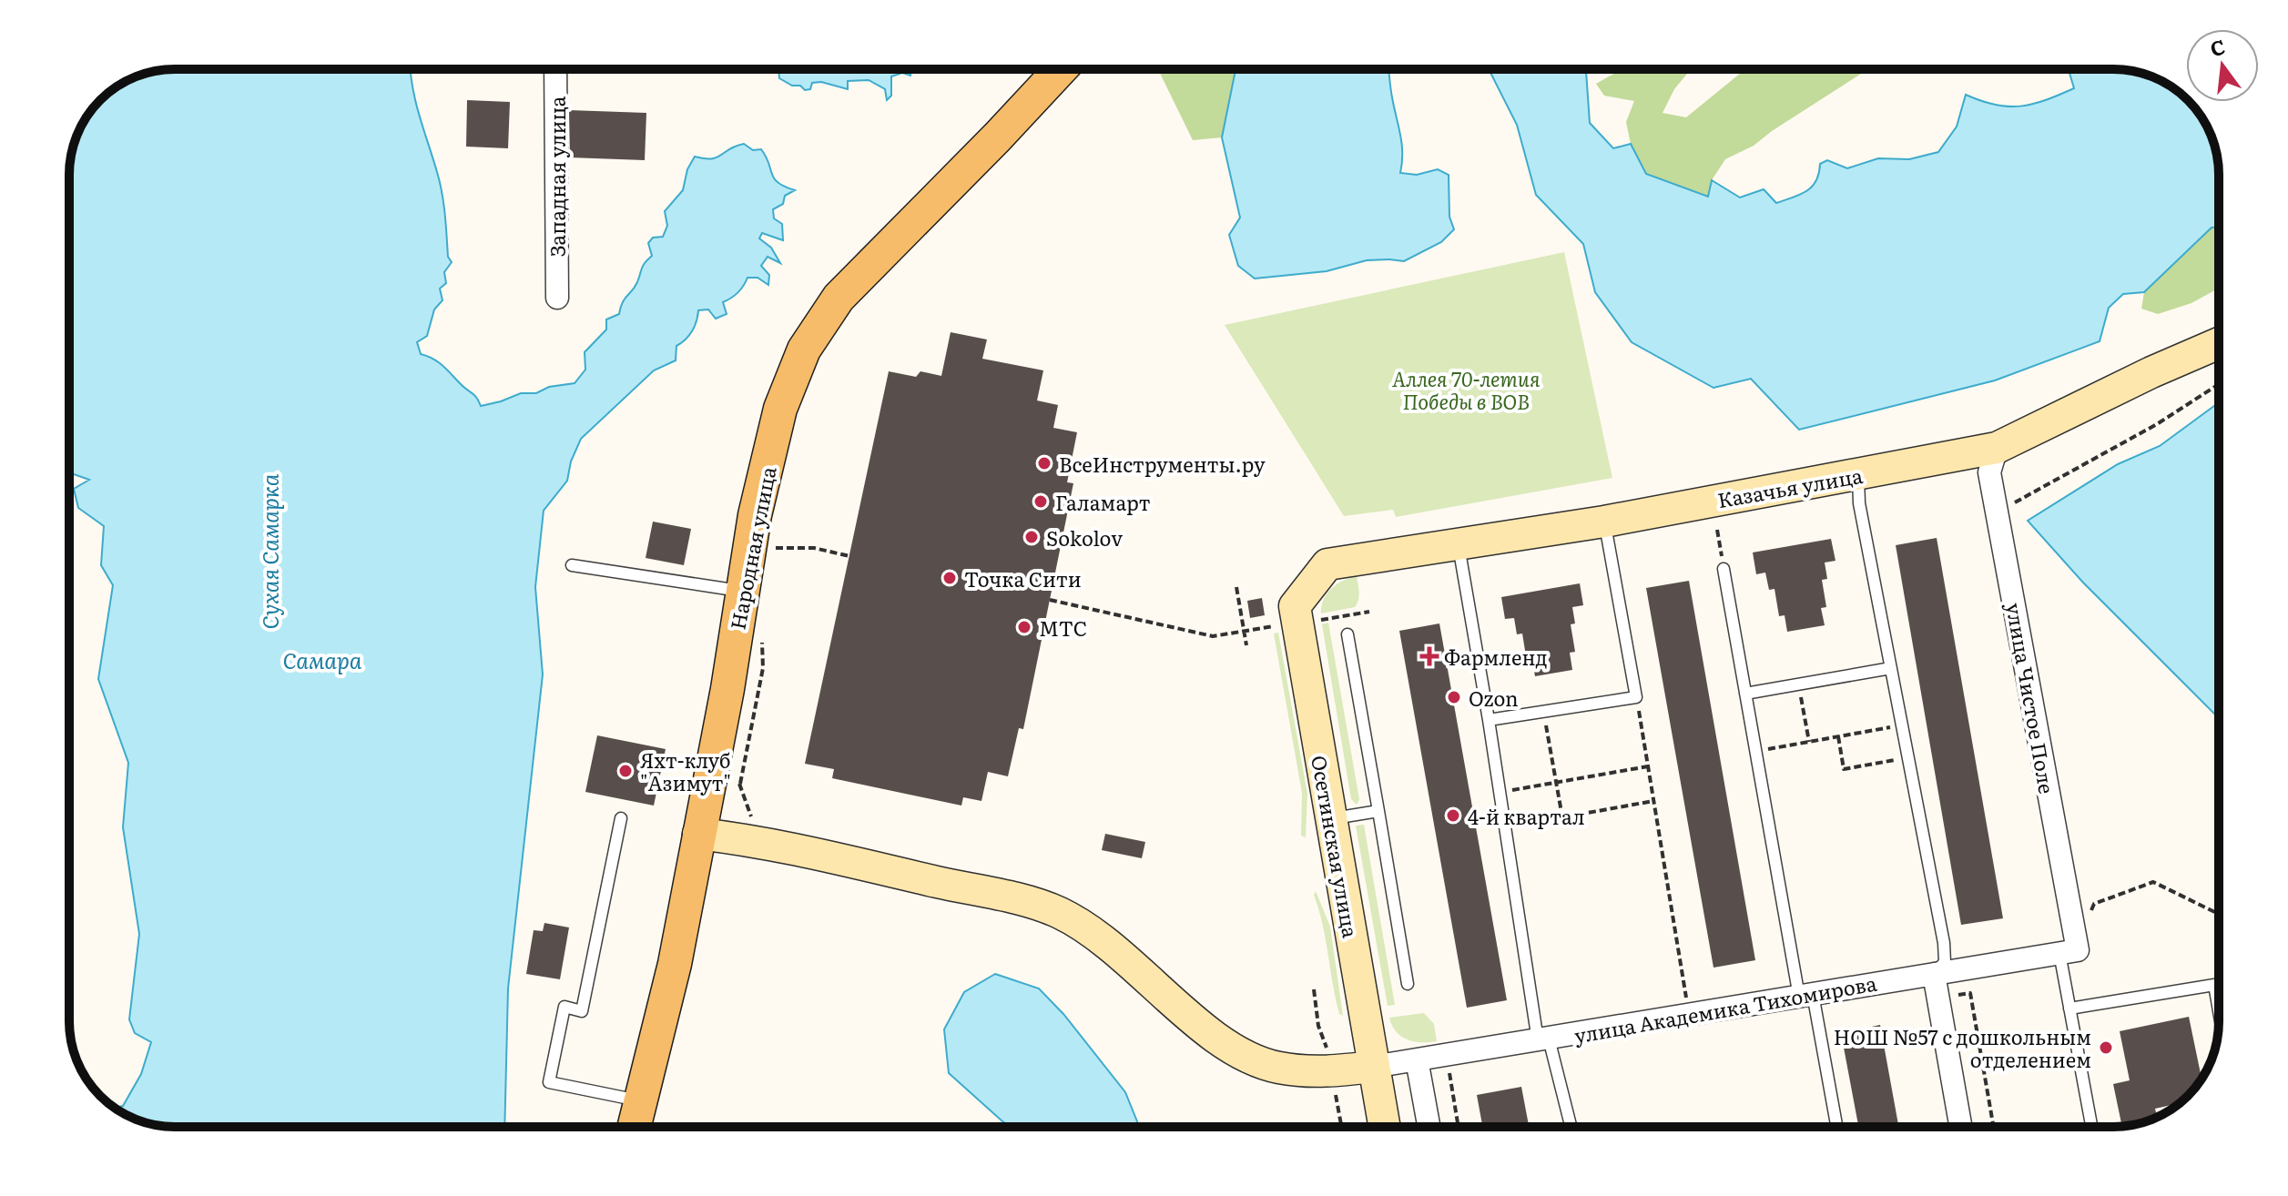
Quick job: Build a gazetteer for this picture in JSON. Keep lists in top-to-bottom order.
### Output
{
  "streets": {
    "main road": ["Народная улица"],
    "street": [
      "Западная улица",
      "Казачья улица",
      "улица Чистое Поле",
      "Осетинская улица",
      "улица Академика Тихомирова"
    ]
  },
  "crossings": [
    ["Казачья улица", "улица Чистое Поле"],
    ["Казачья улица", "Осетинская улица"],
    ["улица Чистое Поле", "улица Академика Тихомирова"],
    ["Осетинская улица", "улица Академика Тихомирова"]
  ],
  "water": ["Сухая Самарка", "Самара"],
  "parks": ["Аллея 70-летия Победы в ВОВ"],
  "places": {
    "other": [
      "ВсеИнструменты.ру",
      "Галамарт",
      "Sokolov",
      "Точка Сити",
      "МТС",
      "Ozon",
      "Яхт-клуб \"Азимут\"",
      "4-й квартал",
      "НОШ №57 с дошкольным отделением"
    ],
    "health": ["Фармленд"]
  },
  "north": "top"
}
